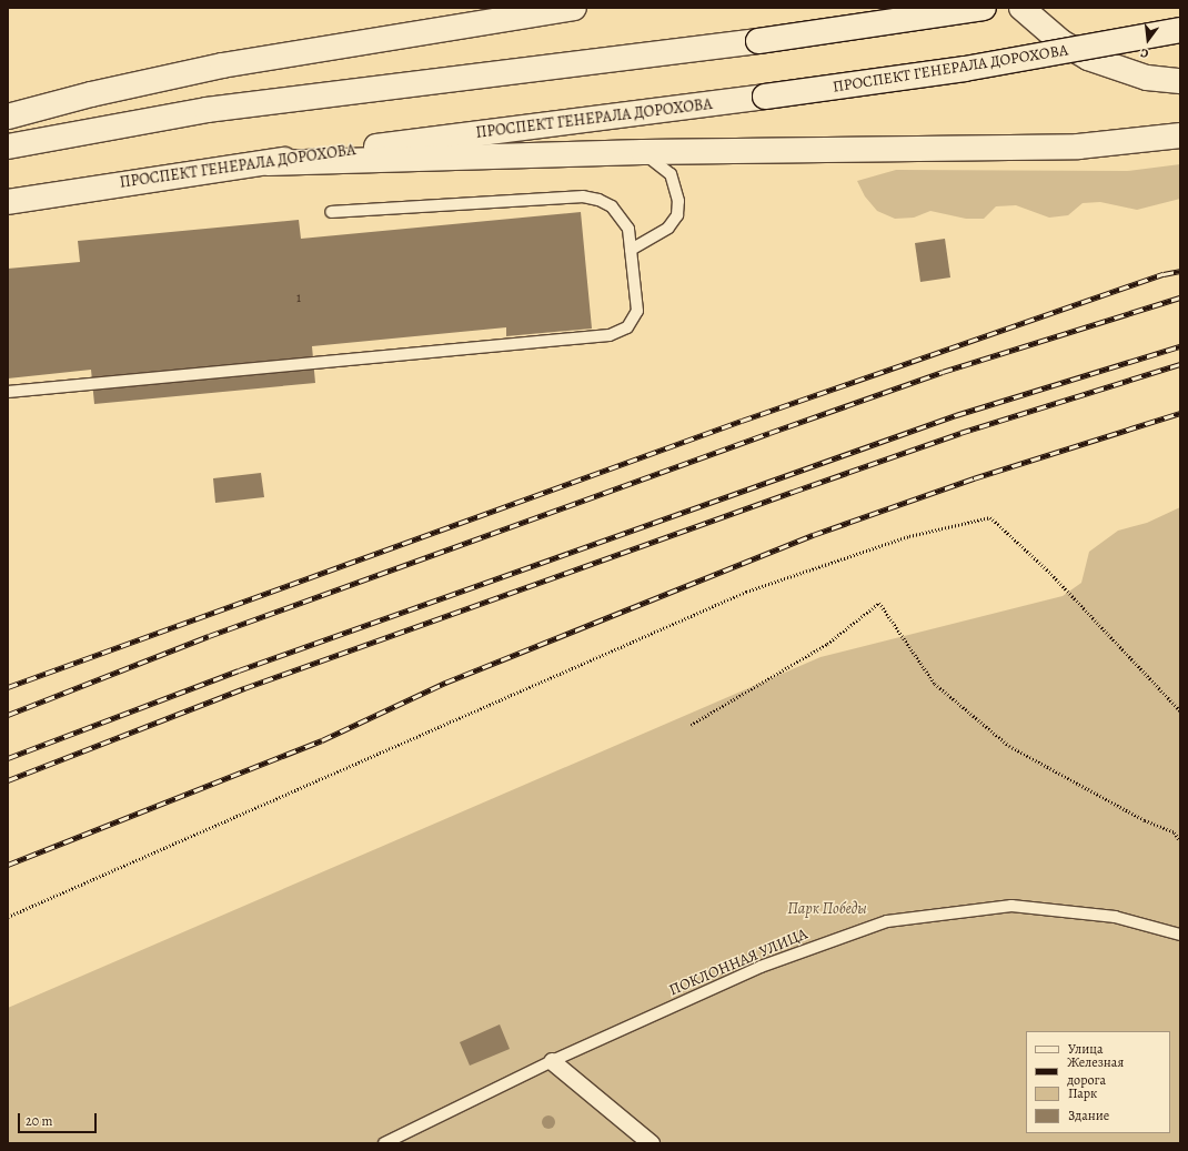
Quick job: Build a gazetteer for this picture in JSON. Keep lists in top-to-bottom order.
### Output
{
  "streets": {
    "main road": ["ПРОСПЕКТ ГЕНЕРАЛА ДОРОХОВА"],
    "lane": ["ПОКЛОННАЯ УЛИЦА"]
  },
  "parks": ["Парк Победы"],
  "house_numbers": ["1"],
  "legend": [
    "Улица",
    "Железная дорога",
    "Парк",
    "Здание"
  ],
  "scale_bar": "20 m",
  "north": "bottom"
}
